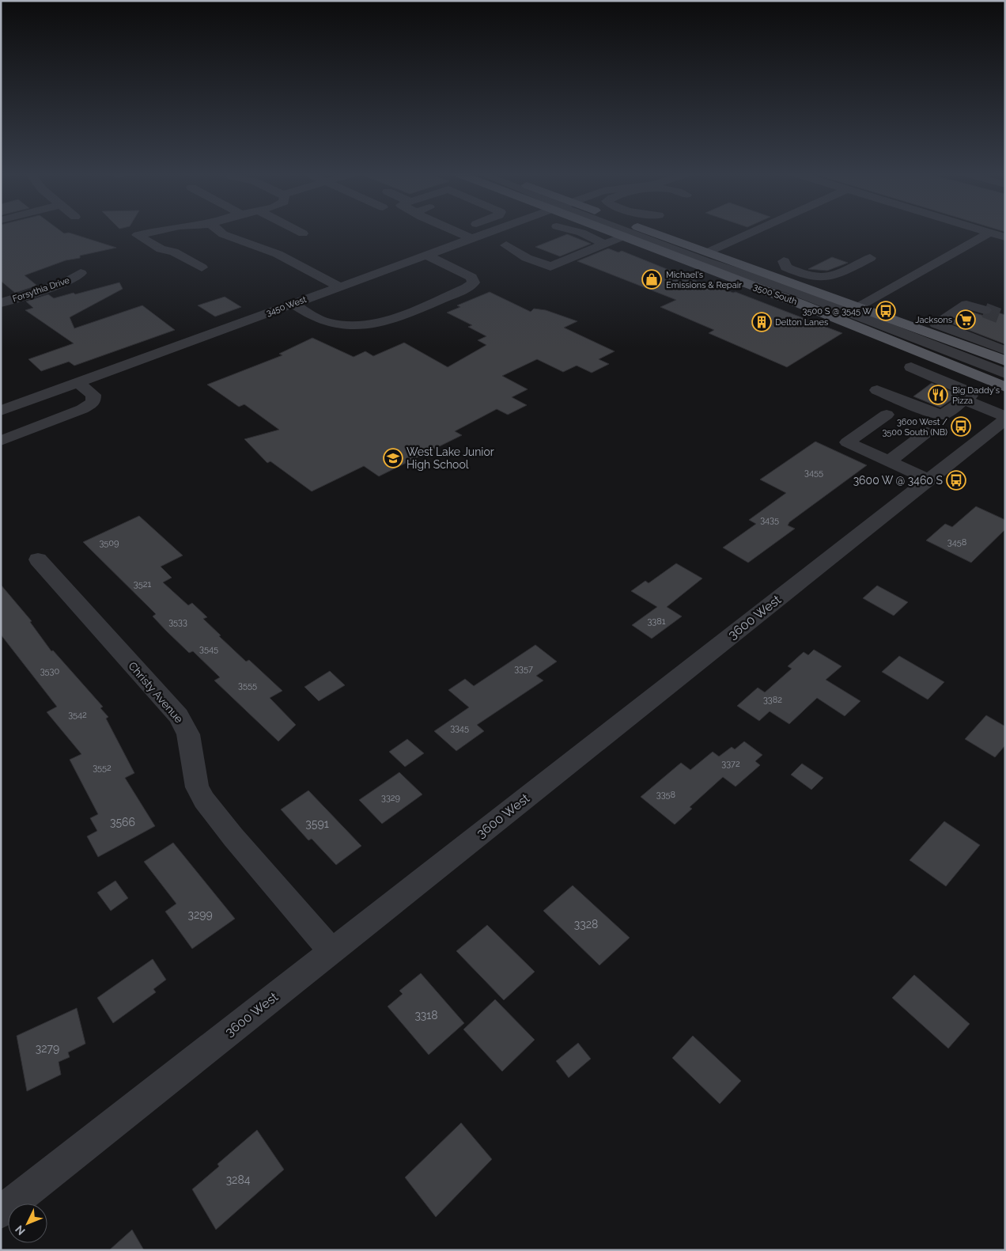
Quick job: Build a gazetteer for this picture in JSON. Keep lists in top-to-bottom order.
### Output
{
  "streets": {
    "main road": ["3500 South"],
    "street": [
      "Forsythia Drive",
      "3450 West",
      "3600 West",
      "Christy Avenue"
    ]
  },
  "crossings": [
    ["3600 West", "Christy Avenue"]
  ],
  "places": {
    "shop": ["Michael's Emissions & Repair"],
    "bus stop": ["3500 S @ 3545 W", "3600 West / 3500 South (NB)", "3600 W @ 3460 S"],
    "supermarket": ["Jacksons"],
    "building": ["Delton Lanes"],
    "restaurant": ["Big Daddy's Pizza"],
    "school or university": ["West Lake Junior High School"]
  },
  "house_numbers": [
    "3455",
    "3435",
    "3458",
    "3509",
    "3521",
    "3381",
    "3533",
    "3545",
    "3357",
    "3530",
    "3555",
    "3382",
    "3542",
    "3345",
    "3372",
    "3552",
    "3358",
    "3329",
    "3566",
    "3591",
    "3299",
    "3328",
    "3318",
    "3279",
    "3284"
  ],
  "north": "bottom left"
}
